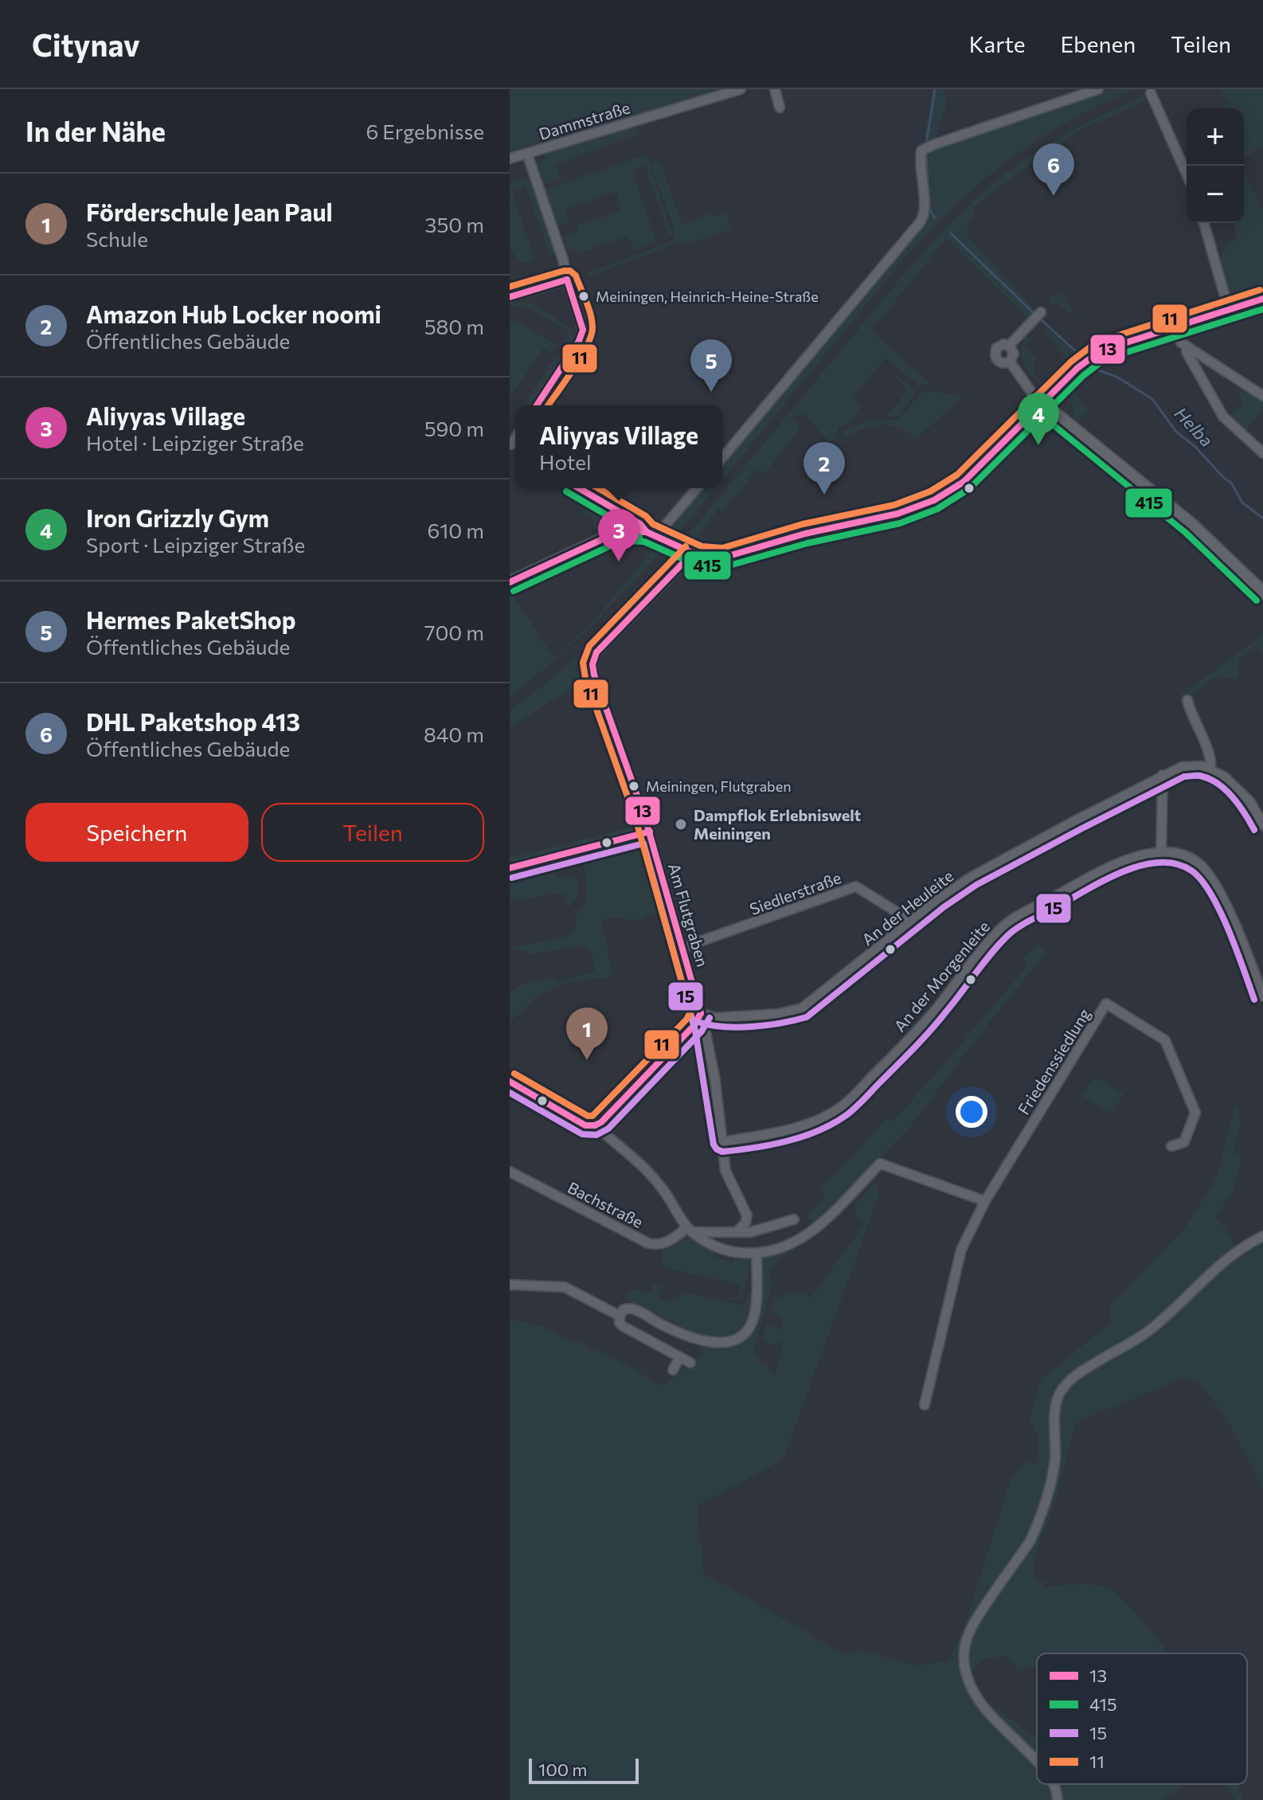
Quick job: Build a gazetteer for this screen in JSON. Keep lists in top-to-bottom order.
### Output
{
  "streets": {
    "street": [
      "Dammstraße",
      "Siedlerstraße",
      "An der Heuleite",
      "Am Flutgraben",
      "An der Morgenleite",
      "Friedenssiedlung",
      "Bachstraße"
    ]
  },
  "crossings": [
    ["Siedlerstraße", "An der Heuleite"],
    ["Siedlerstraße", "Am Flutgraben"],
    ["An der Heuleite", "Am Flutgraben"],
    ["Am Flutgraben", "An der Morgenleite"]
  ],
  "water": ["Helba"],
  "places": ["Meiningen, Heinrich-Heine-Straße", "Meiningen, Flutgraben", "Dampflok Erlebniswelt Meiningen"],
  "lines": [
    "transit line 11",
    "transit line 13",
    "transit line 415",
    "transit line 15"
  ],
  "legend": [
    "13",
    "415",
    "15",
    "11"
  ],
  "scale_bar": "100 m",
  "page": {
    "header": "Citynav",
    "nav": ["Karte", "Ebenen", "Teilen"],
    "heading": ["In der Nähe", "6 Ergebnisse"],
    "map_buttons": ["+", "−"],
    "pins": [
      "6",
      "5",
      "4",
      "2",
      "3",
      "1"
    ],
    "list": [
      {
        "mark": "1",
        "name": "Förderschule Jean Paul",
        "note": "Schule",
        "value": "350 m"
      },
      {
        "mark": "2",
        "name": "Amazon Hub Locker noomi",
        "note": "Öffentliches Gebäude",
        "value": "580 m"
      },
      {
        "mark": "3",
        "name": "Aliyyas Village",
        "note": "Hotel · Leipziger Straße",
        "value": "590 m"
      },
      {
        "mark": "4",
        "name": "Iron Grizzly Gym",
        "note": "Sport · Leipziger Straße",
        "value": "610 m"
      },
      {
        "mark": "5",
        "name": "Hermes PaketShop",
        "note": "Öffentliches Gebäude",
        "value": "700 m"
      },
      {
        "mark": "6",
        "name": "DHL Paketshop 413",
        "note": "Öffentliches Gebäude",
        "value": "840 m"
      }
    ],
    "popup": ["Aliyyas Village", "Hotel"],
    "buttons": ["Speichern", "Teilen"],
    "scale": "100 m"
  }
}
